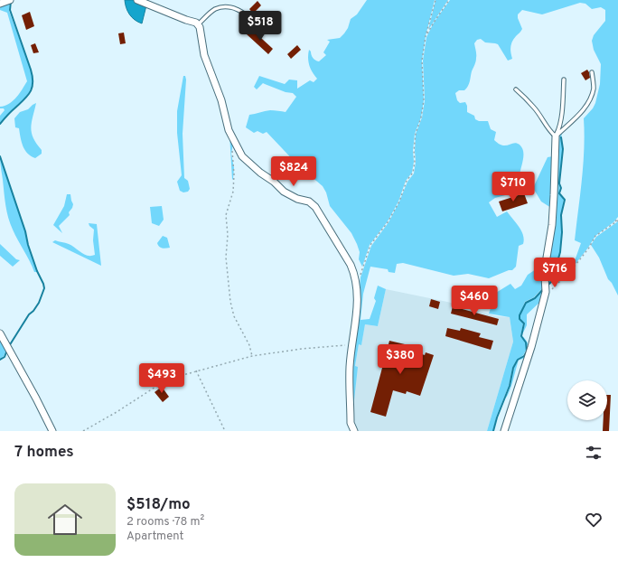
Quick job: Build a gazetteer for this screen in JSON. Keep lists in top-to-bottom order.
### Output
{
  "page": {
    "price": [
      "$518",
      "$824",
      "$710",
      "$716",
      "$460",
      "$380",
      "$493"
    ],
    "heading": "7 homes",
    "list": [
      {
        "name": "$518/mo",
        "note": "2 rooms · 78 m² · Apartment"
      }
    ]
  }
}
